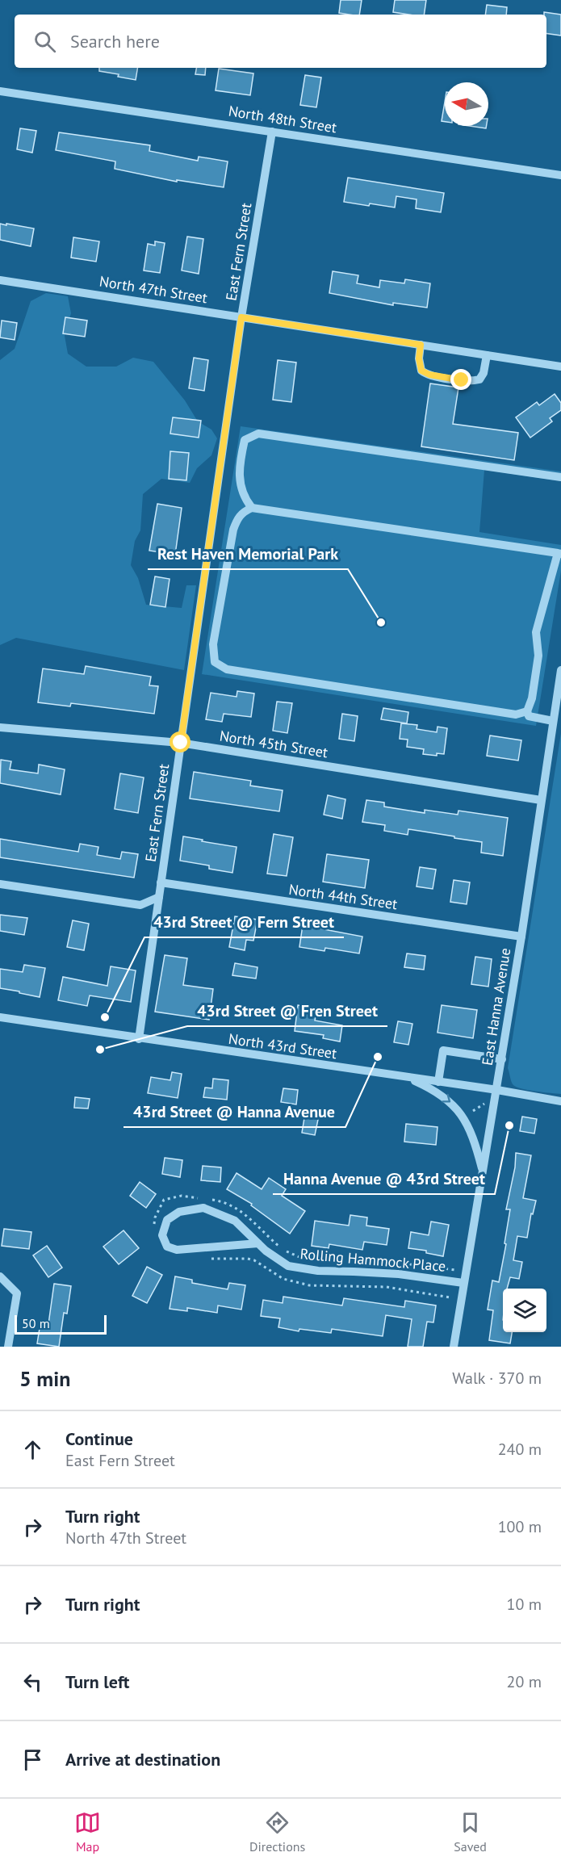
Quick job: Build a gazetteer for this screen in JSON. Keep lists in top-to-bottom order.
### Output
{
  "streets": {
    "street": [
      "North 48th Street",
      "East Fern Street",
      "North 47th Street",
      "North 45th Street",
      "North 44th Street",
      "East Hanna Avenue",
      "North 43rd Street",
      "Rolling Hammock Place"
    ]
  },
  "crossings": [
    ["North 48th Street", "East Fern Street"],
    ["East Fern Street", "North 47th Street"],
    ["East Fern Street", "North 45th Street"],
    ["East Fern Street", "North 44th Street"],
    ["East Fern Street", "North 43rd Street"],
    ["North 45th Street", "East Hanna Avenue"],
    ["North 44th Street", "East Hanna Avenue"],
    ["East Hanna Avenue", "North 43rd Street"],
    ["East Hanna Avenue", "Rolling Hammock Place"]
  ],
  "places": [
    "Rest Haven Memorial Park",
    "43rd Street @ Fern Street",
    "43rd Street @ Fren Street",
    "43rd Street @ Hanna Avenue",
    "Hanna Avenue @ 43rd Street"
  ],
  "scale_bar": "50 m",
  "north": "left",
  "page": {
    "search": "Search here",
    "scale": "50 m",
    "heading": ["5 min", "Walk · 370 m"],
    "list": [
      ["Continue", "East Fern Street", "240 m"],
      ["Turn right", "North 47th Street", "100 m"],
      ["Turn right", "10 m"],
      ["Turn left", "20 m"],
      "Arrive at destination"
    ],
    "nav": ["Map", "Directions", "Saved"]
  }
}
